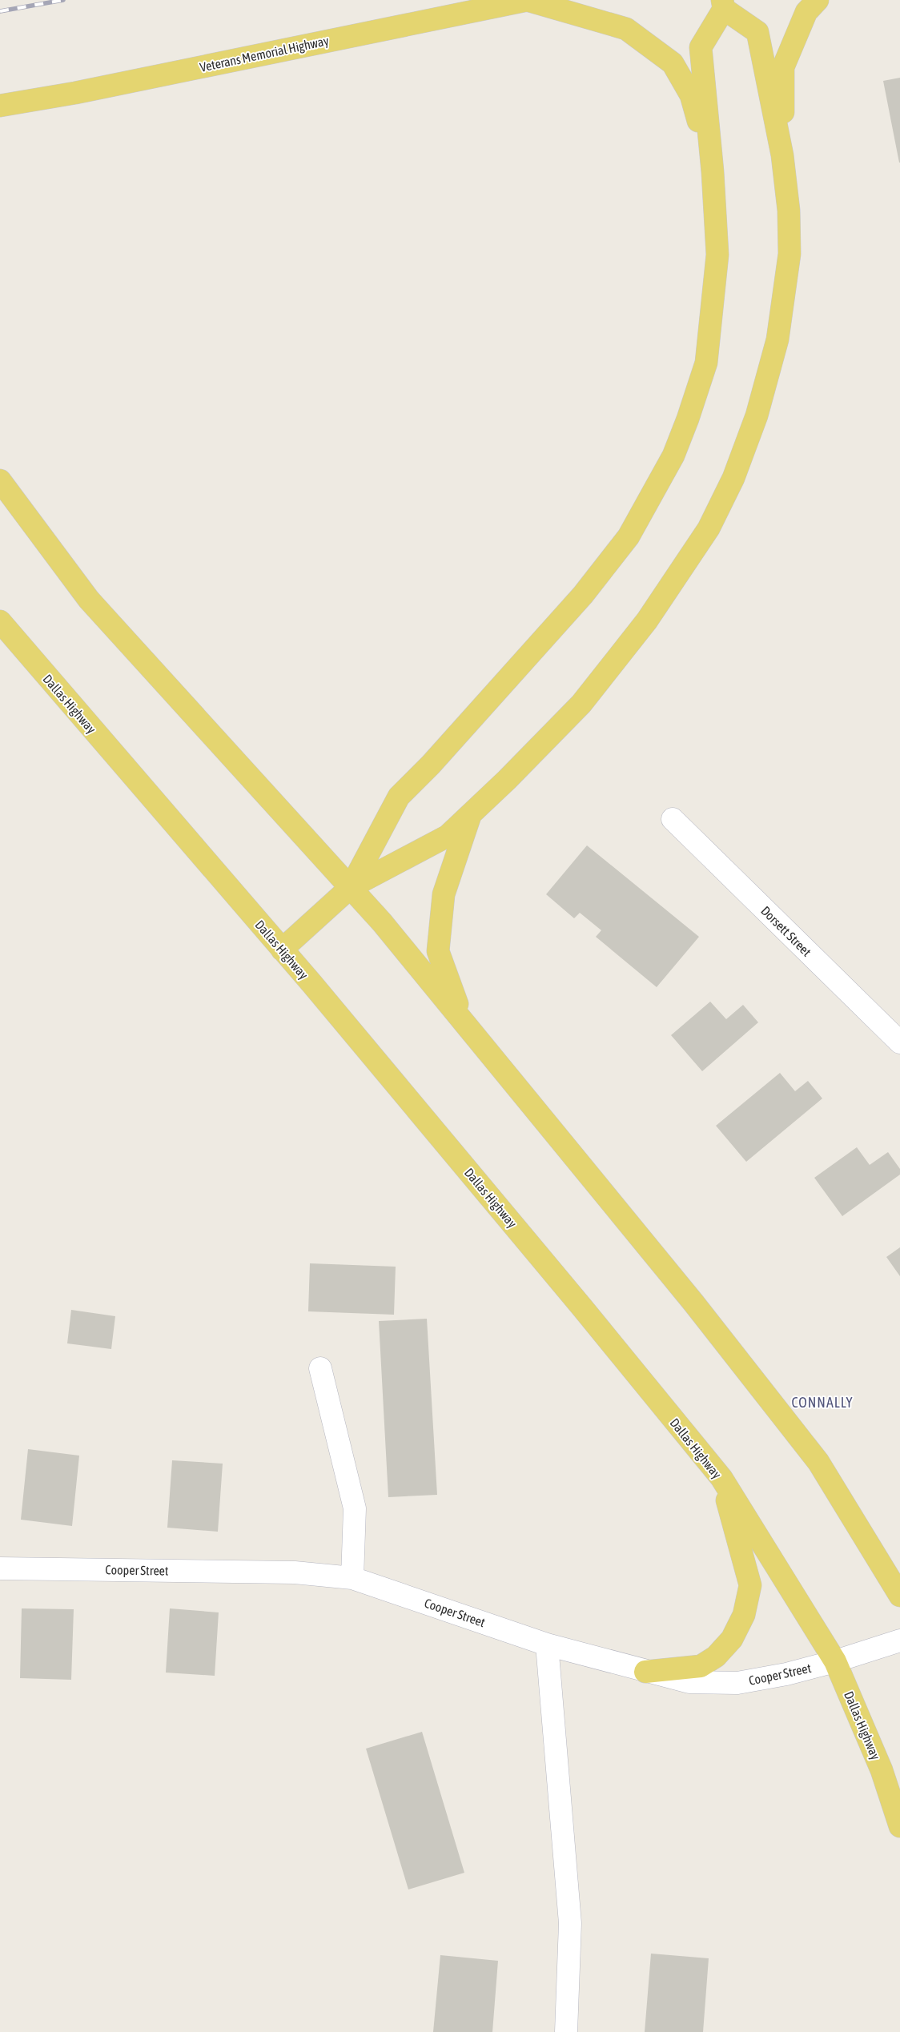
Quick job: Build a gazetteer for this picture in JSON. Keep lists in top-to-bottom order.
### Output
{
  "streets": {
    "main road": ["Veterans Memorial Highway", "Dallas Highway"],
    "street": ["Dorsett Street", "Cooper Street"]
  },
  "crossings": [
    ["Dallas Highway", "Cooper Street"]
  ],
  "districts": ["CONNALLY"]
}
